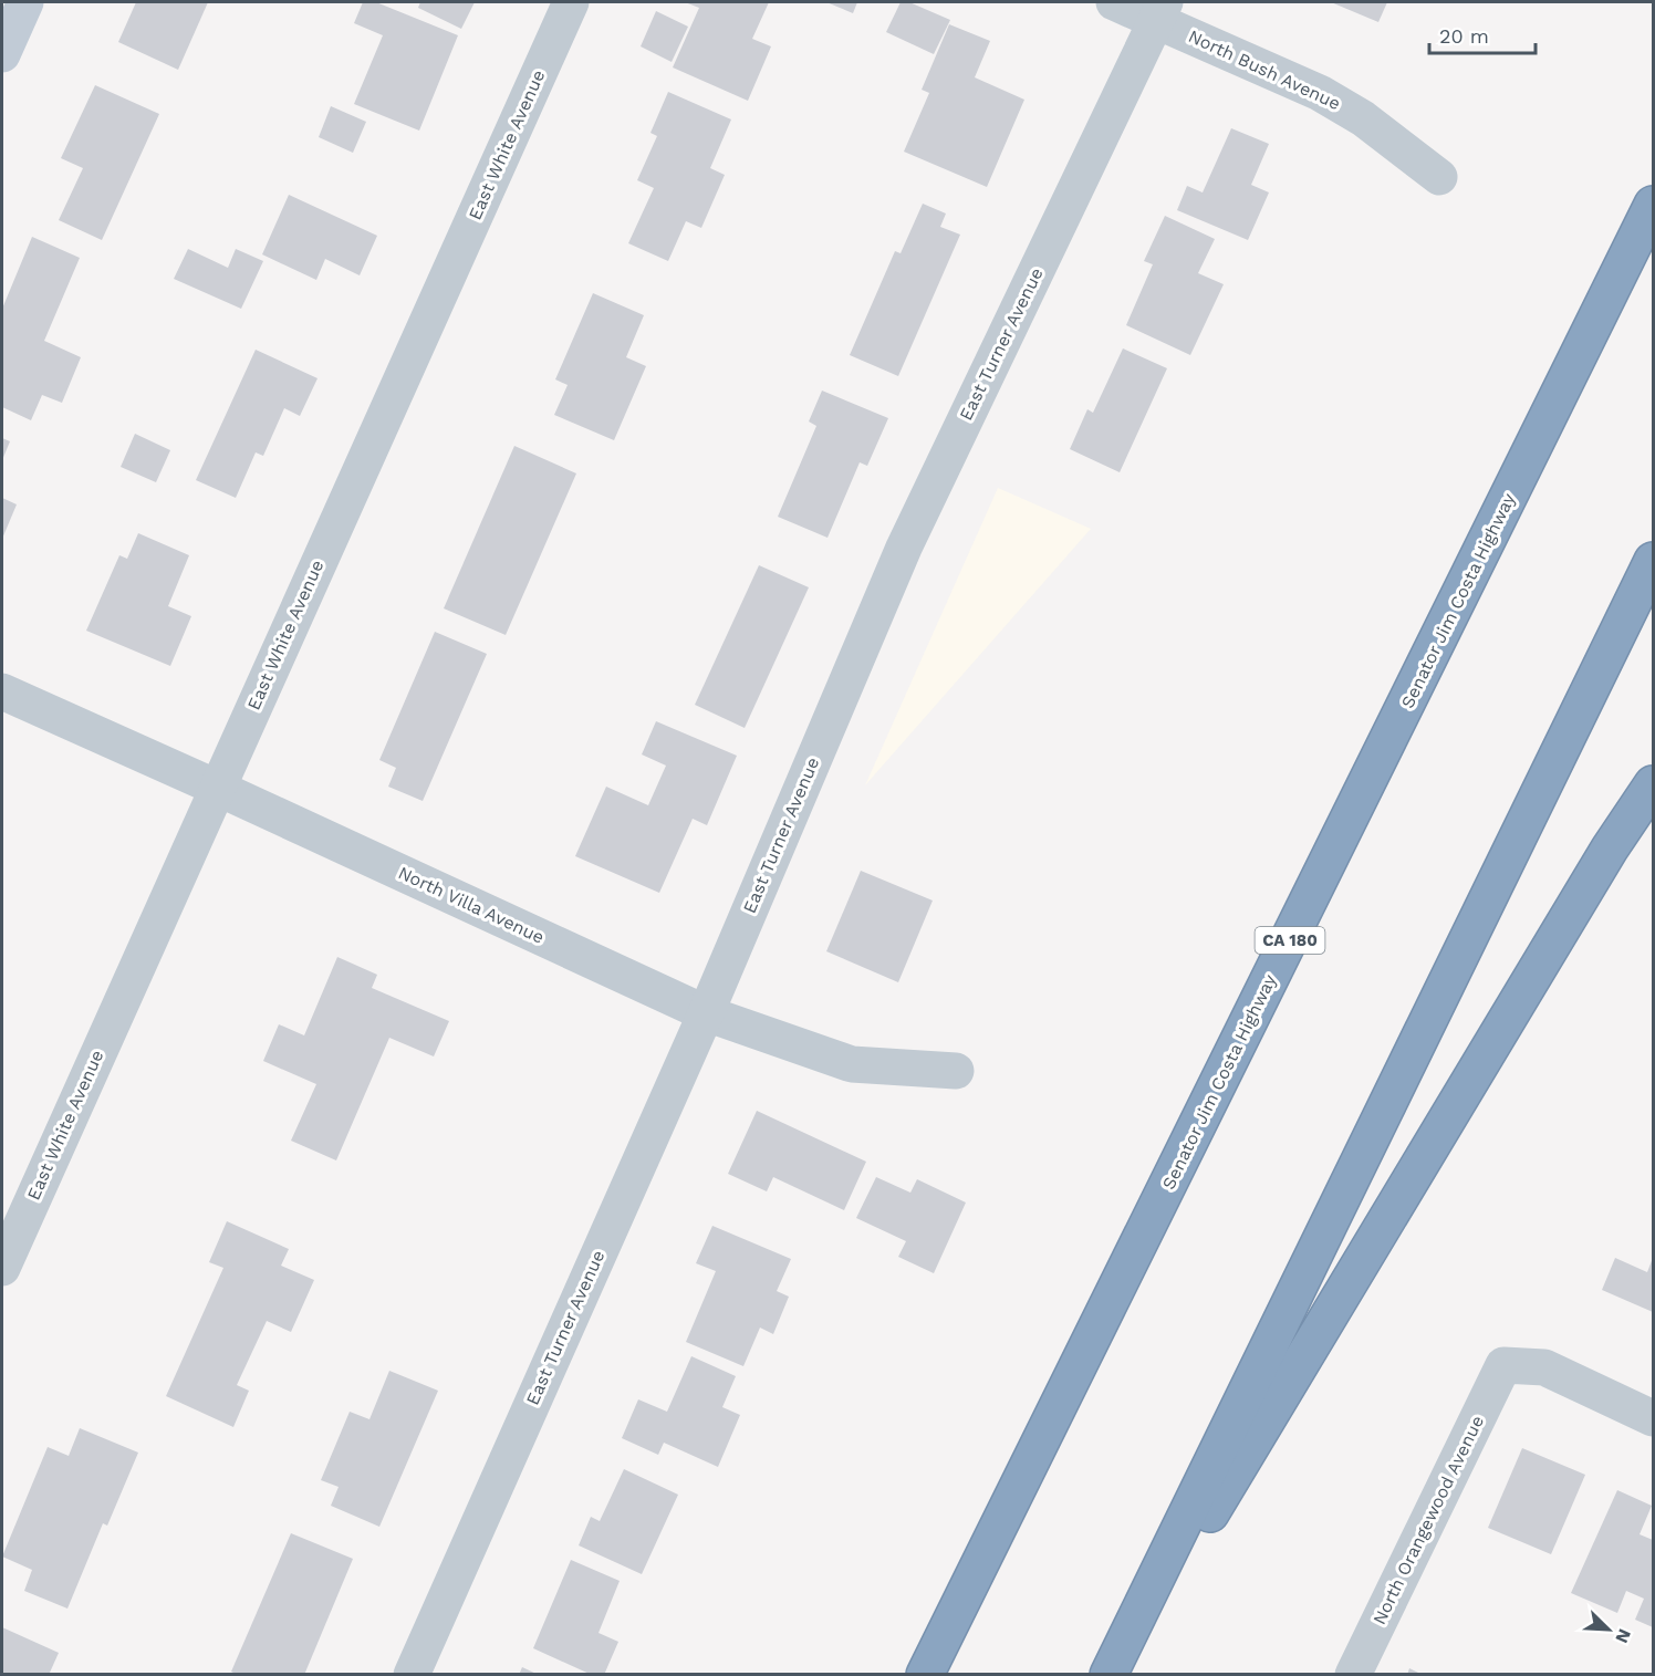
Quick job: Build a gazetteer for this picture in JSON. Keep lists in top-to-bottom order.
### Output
{
  "streets": {
    "highway": ["Senator Jim Costa Highway", "CA 180"],
    "street": [
      "North Bush Avenue",
      "East White Avenue",
      "East Turner Avenue",
      "North Villa Avenue",
      "North Orangewood Avenue"
    ]
  },
  "crossings": [
    ["North Bush Avenue", "East Turner Avenue"],
    ["East White Avenue", "North Villa Avenue"],
    ["East Turner Avenue", "North Villa Avenue"]
  ],
  "scale_bar": "20 m",
  "north": "bottom right"
}
